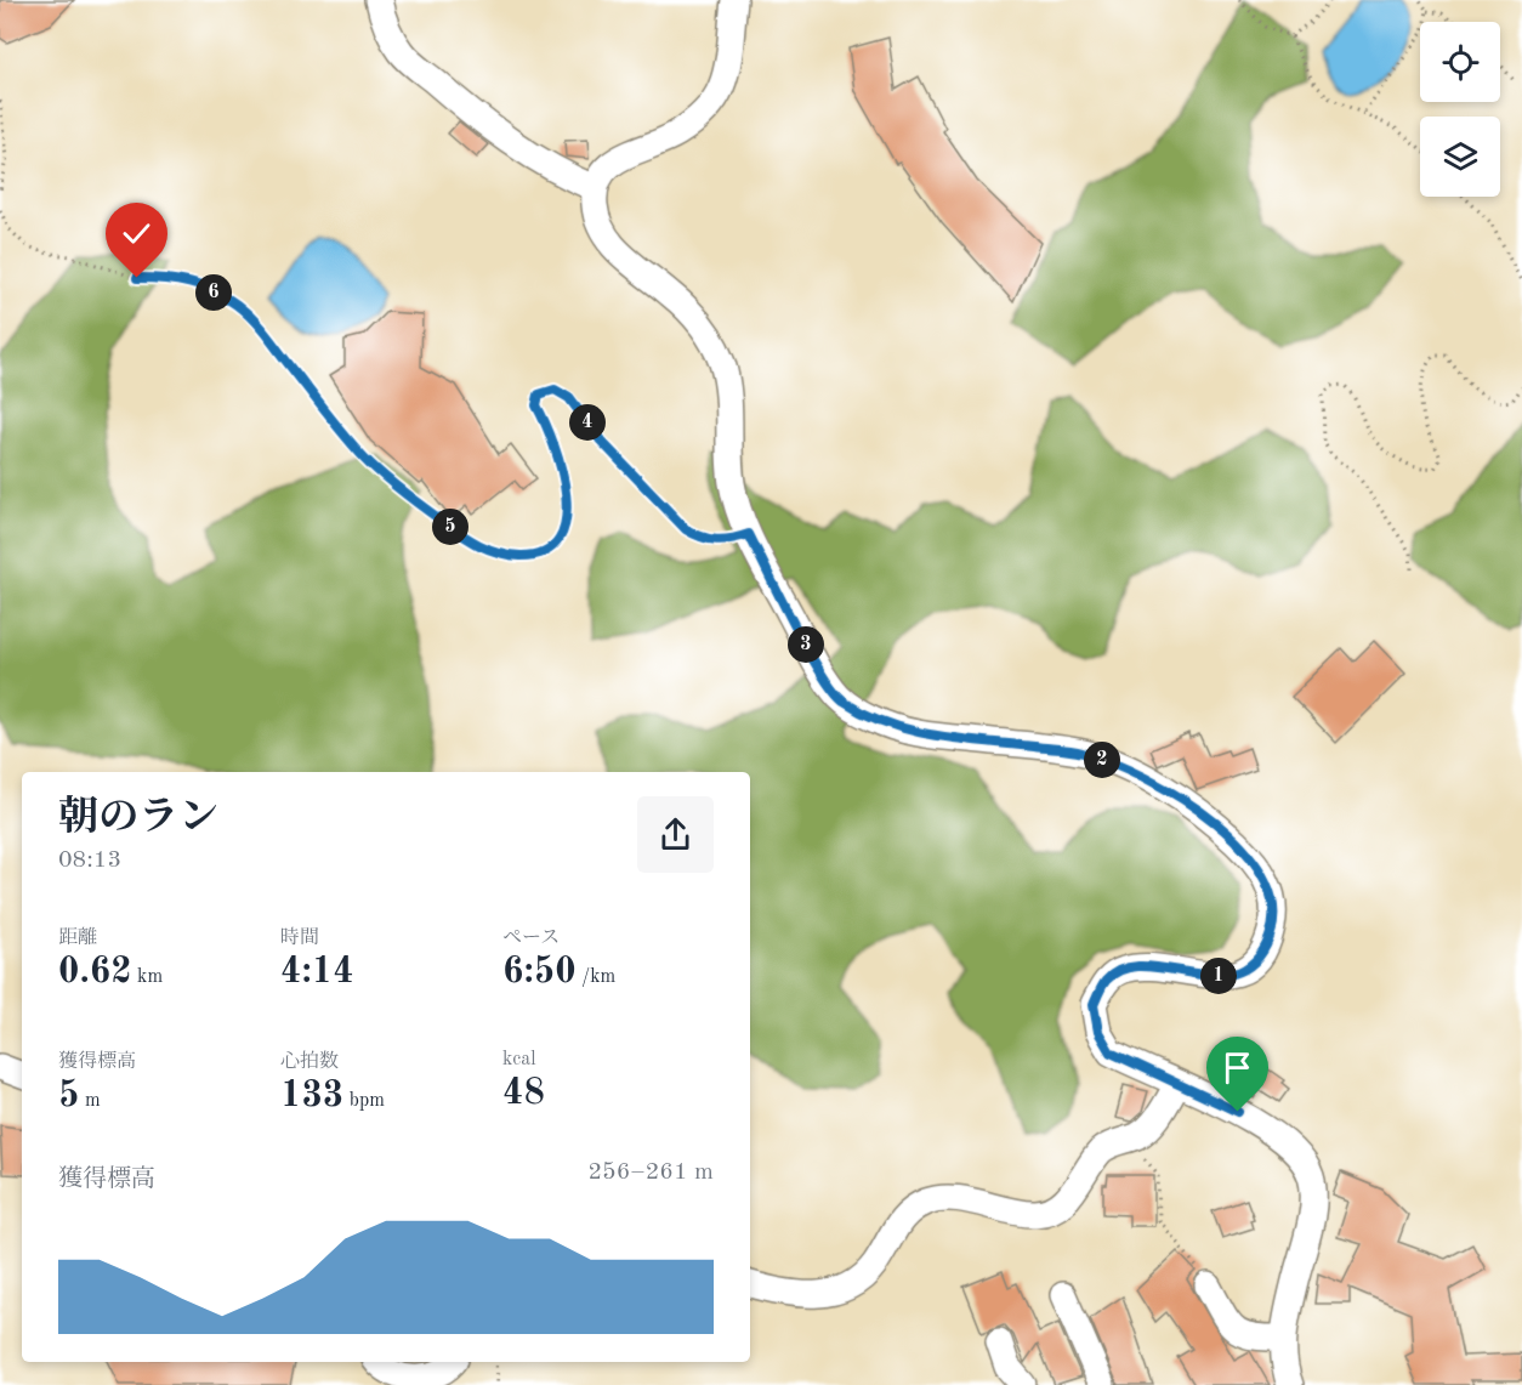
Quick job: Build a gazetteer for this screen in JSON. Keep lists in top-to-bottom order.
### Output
{
  "page": {
    "pins": [
      "6",
      "4",
      "5",
      "3",
      "2",
      "1"
    ],
    "heading": ["朝のラン", "08:13"],
    "stats": [
      ["距離", "0.62 km"],
      ["時間", "4:14"],
      ["ペース", "6:50 /km"],
      ["獲得標高", "5 m"],
      ["心拍数", "133 bpm"],
      ["kcal", "48"]
    ],
    "chart": ["獲得標高", "256–261 m"]
  }
}
